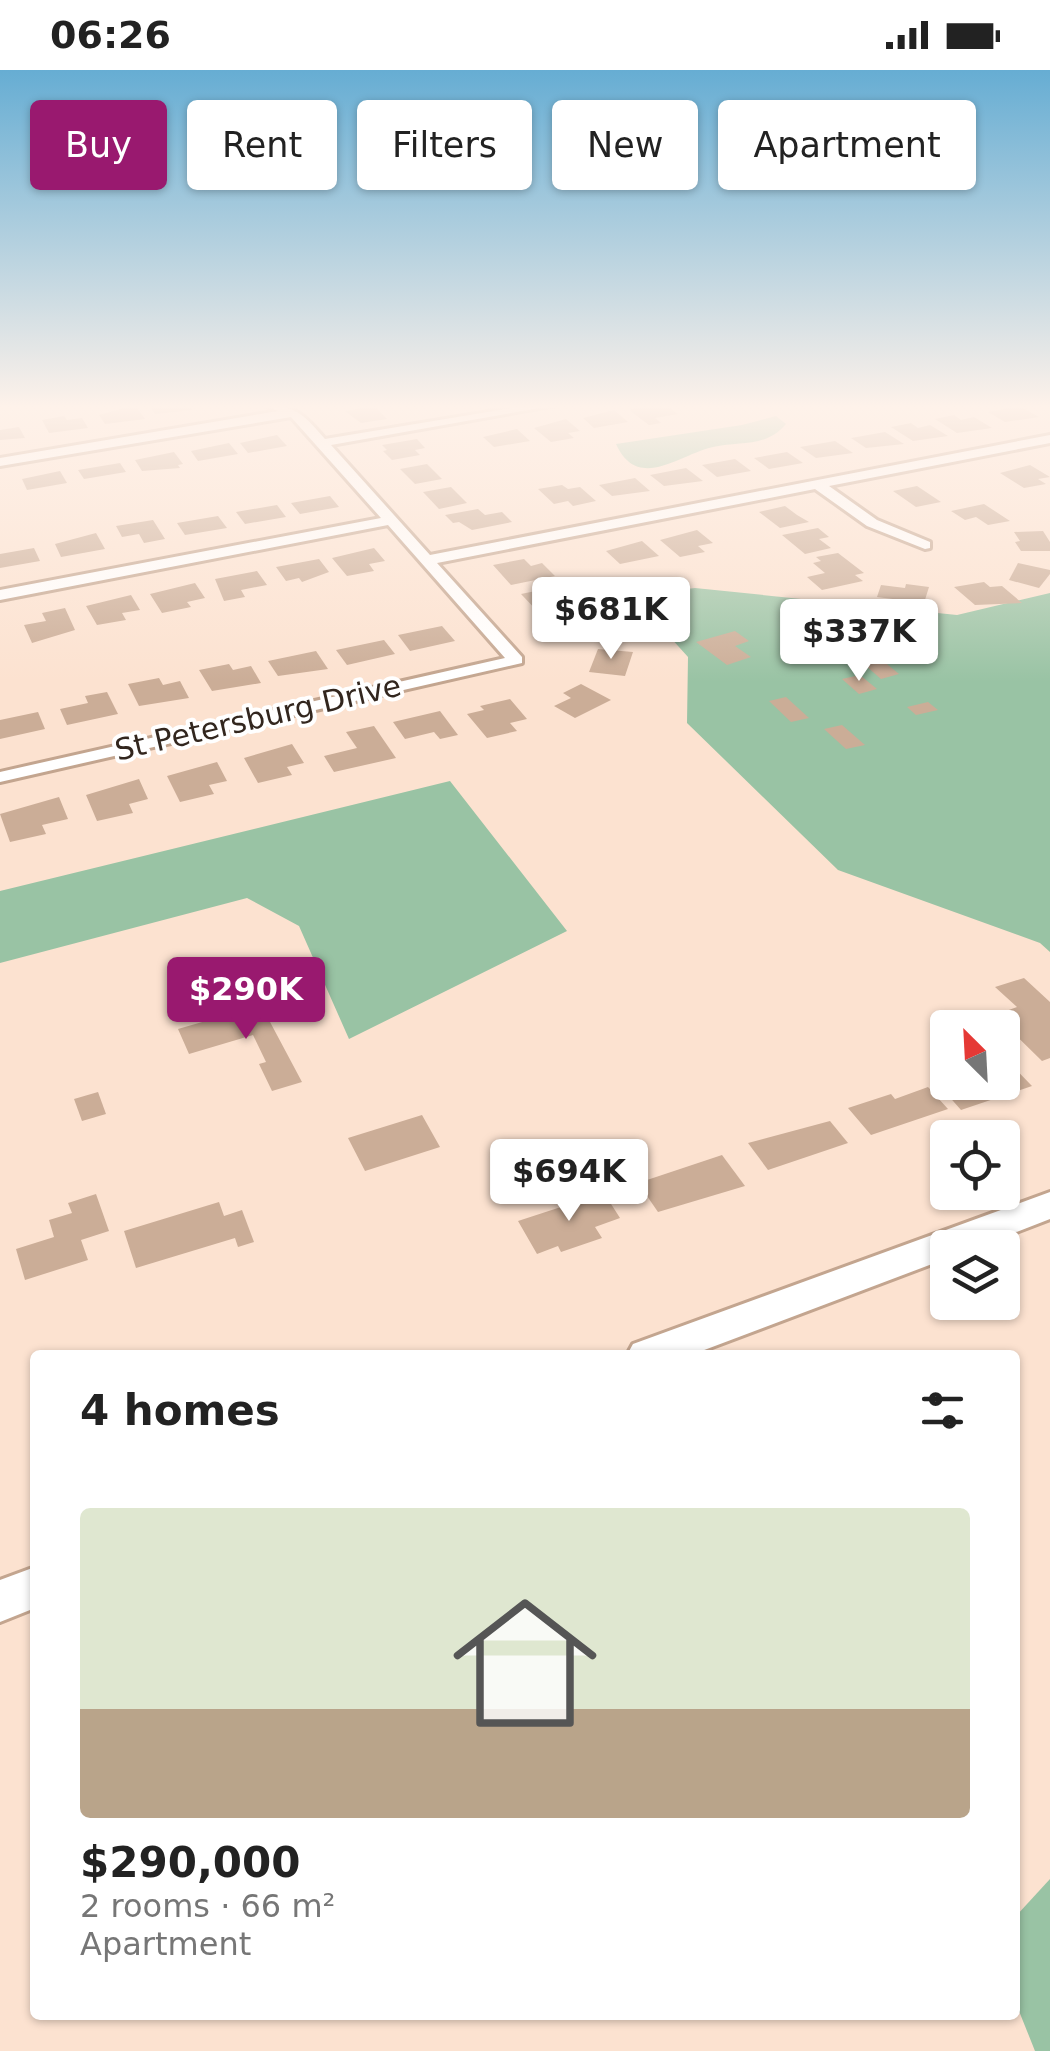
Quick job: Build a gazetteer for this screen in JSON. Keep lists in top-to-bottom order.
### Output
{
  "streets": {
    "street": ["St Petersburg Drive"]
  },
  "north": "top left",
  "page": {
    "status": "06:26",
    "chip": [
      "Buy",
      "Rent",
      "Filters",
      "New",
      "Apartment"
    ],
    "price": [
      "$681K",
      "$337K",
      "$290K",
      "$694K"
    ],
    "heading": "4 homes",
    "list": [
      {
        "name": "$290,000",
        "note": "2 rooms · 66 m² · Apartment"
      }
    ]
  }
}
